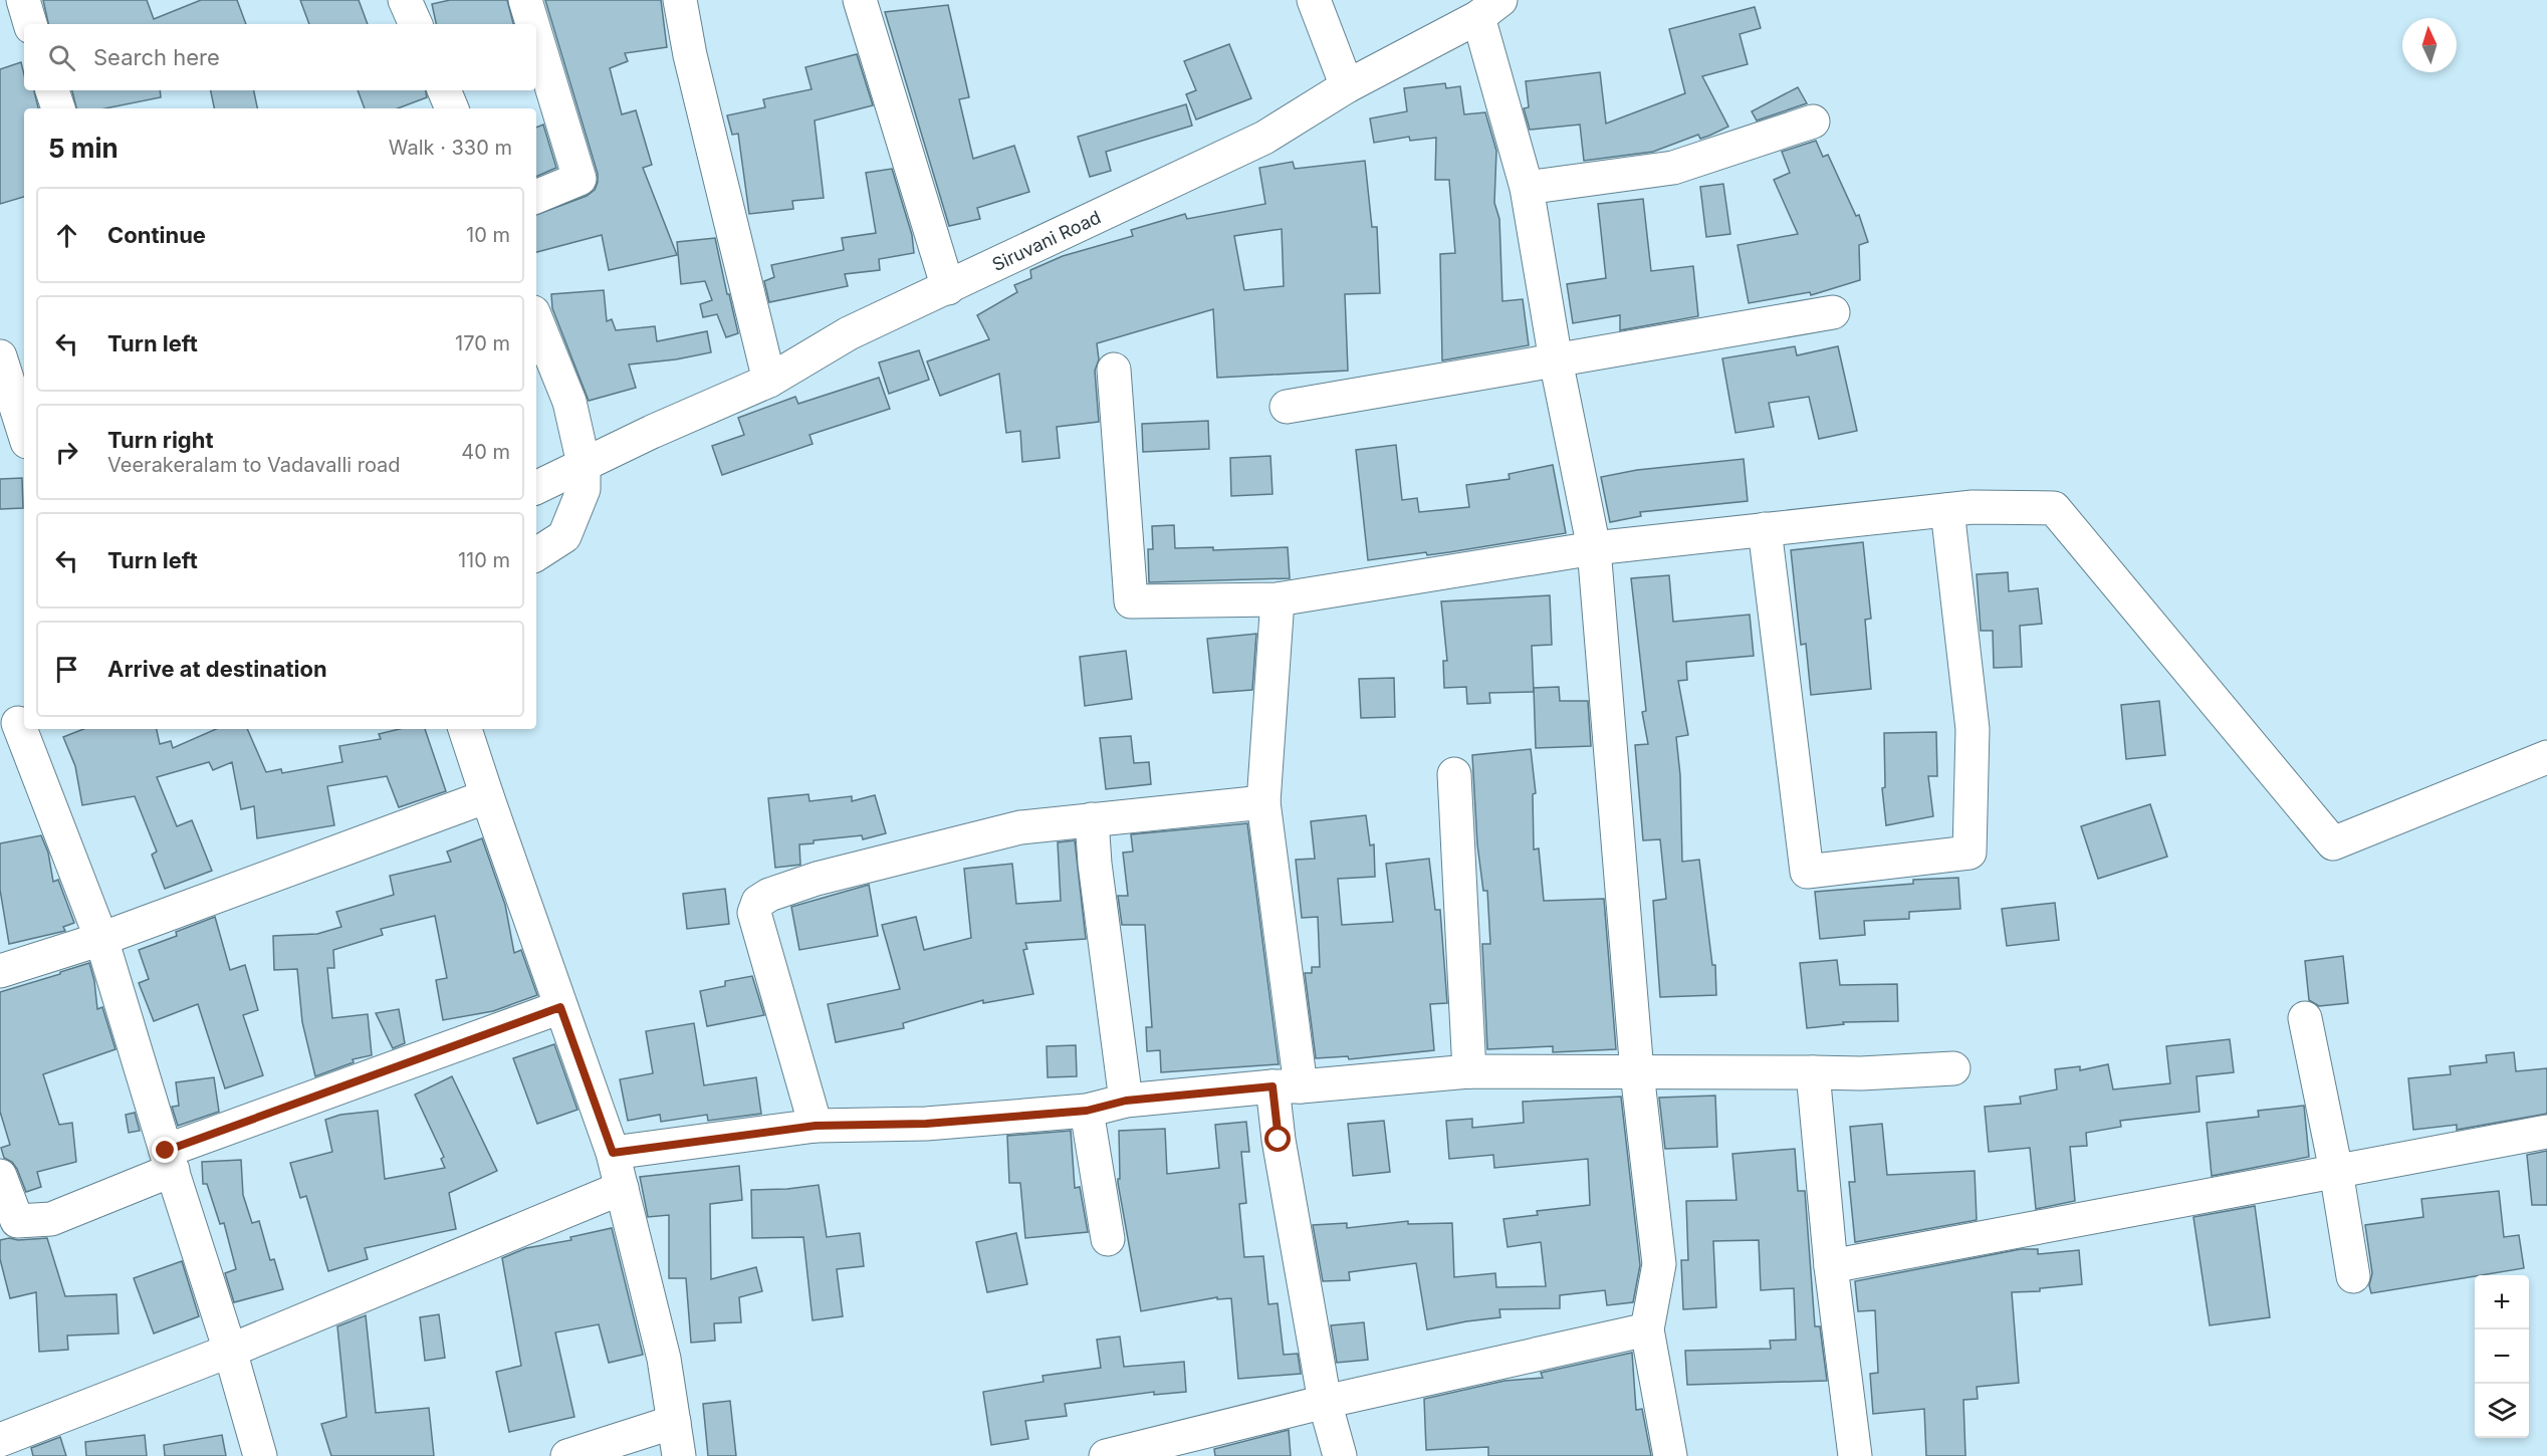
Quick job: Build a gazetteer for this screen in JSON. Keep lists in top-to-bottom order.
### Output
{
  "streets": {
    "street": ["Siruvani Road"]
  },
  "north": "top",
  "page": {
    "search": "Search here",
    "heading": ["5 min", "Walk · 330 m"],
    "list": [
      ["Continue", "10 m"],
      ["Turn left", "170 m"],
      ["Turn right", "Veerakeralam to Vadavalli road", "40 m"],
      ["Turn left", "110 m"],
      "Arrive at destination"
    ],
    "map_buttons": ["+", "−"]
  }
}
